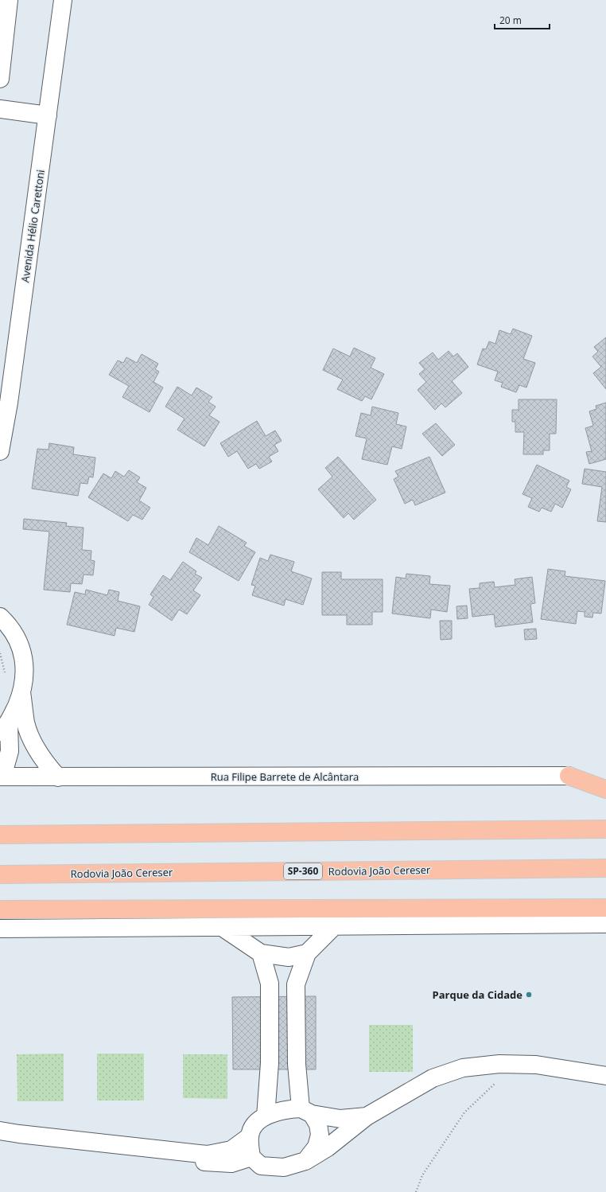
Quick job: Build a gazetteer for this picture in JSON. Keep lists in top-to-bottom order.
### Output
{
  "streets": {
    "highway": ["Rodovia João Cereser", "SP-360"],
    "street": ["Avenida Hélio Carettoni", "Rua Filipe Barrete de Alcântara"]
  },
  "places": ["Parque da Cidade"],
  "scale_bar": "20 m"
}
